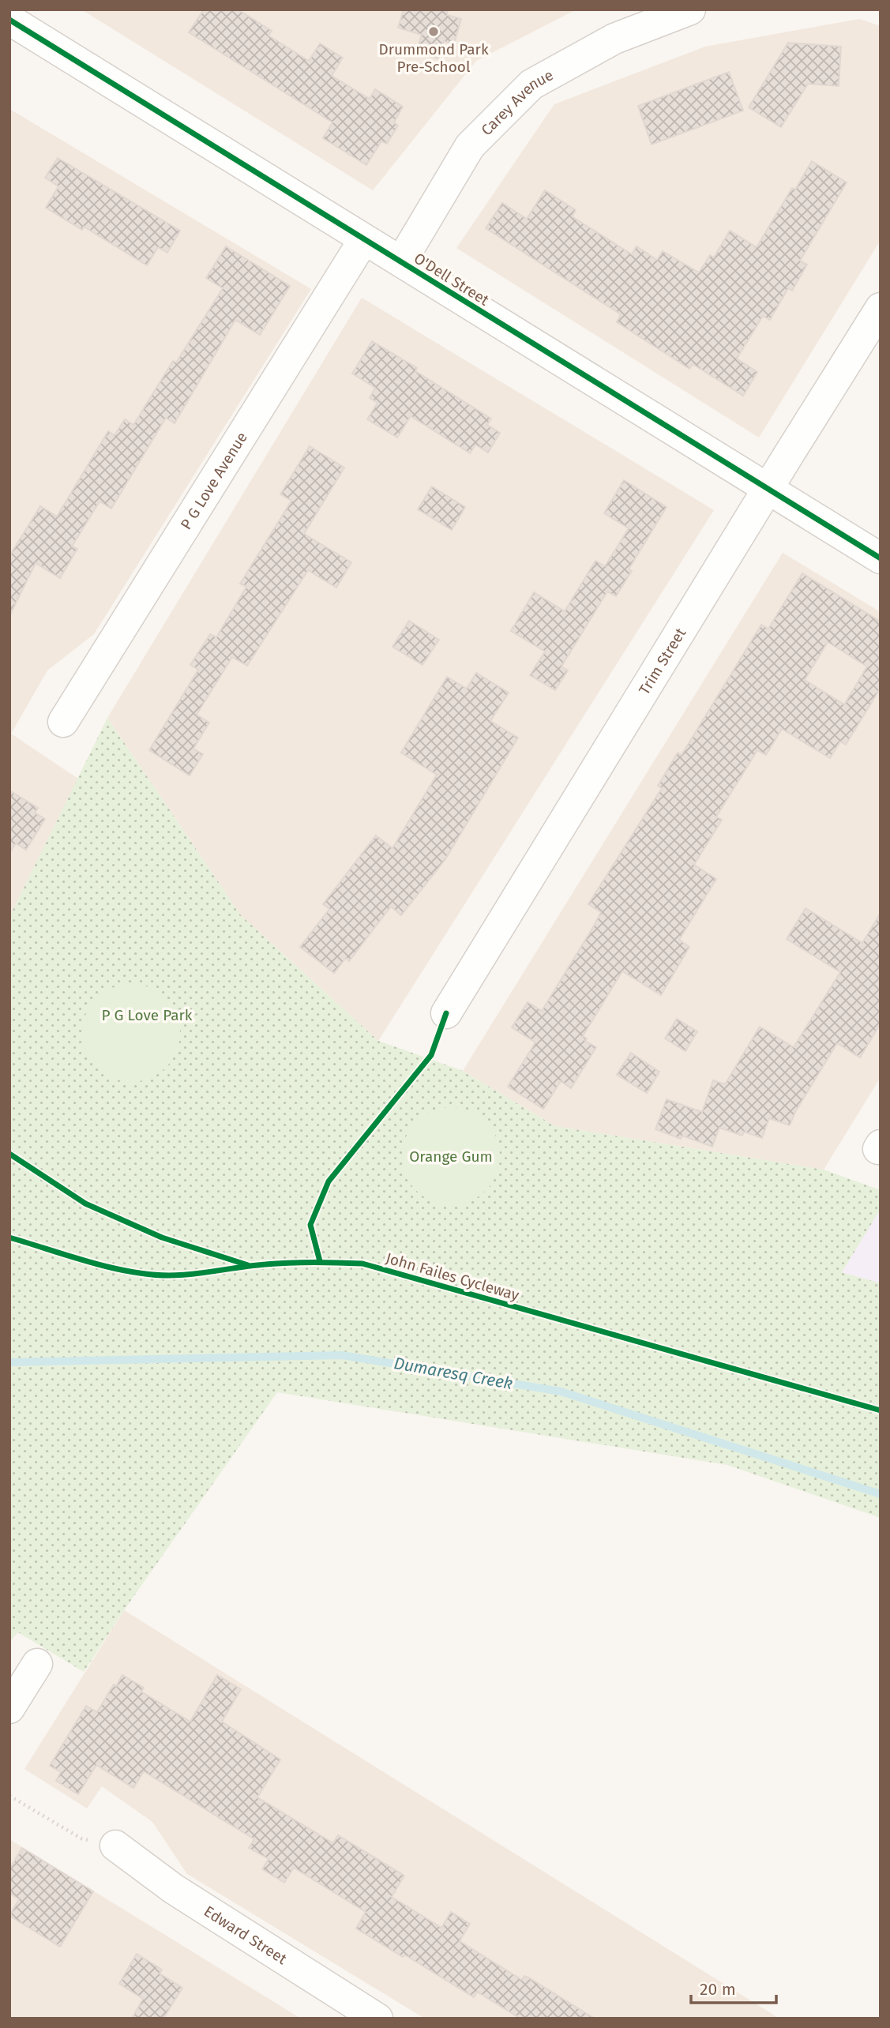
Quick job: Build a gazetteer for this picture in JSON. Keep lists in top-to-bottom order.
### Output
{
  "streets": {
    "street": [
      "Carey Avenue",
      "O'Dell Street",
      "P G Love Avenue",
      "Trim Street",
      "Edward Street"
    ],
    "cycle path": ["John Failes Cycleway"]
  },
  "crossings": [
    ["Carey Avenue", "O'Dell Street"],
    ["O'Dell Street", "P G Love Avenue"],
    ["O'Dell Street", "Trim Street"]
  ],
  "water": ["Dumaresq Creek"],
  "parks": ["P G Love Park", "Orange Gum"],
  "places": ["Drummond Park Pre-School"],
  "scale_bar": "20 m"
}
